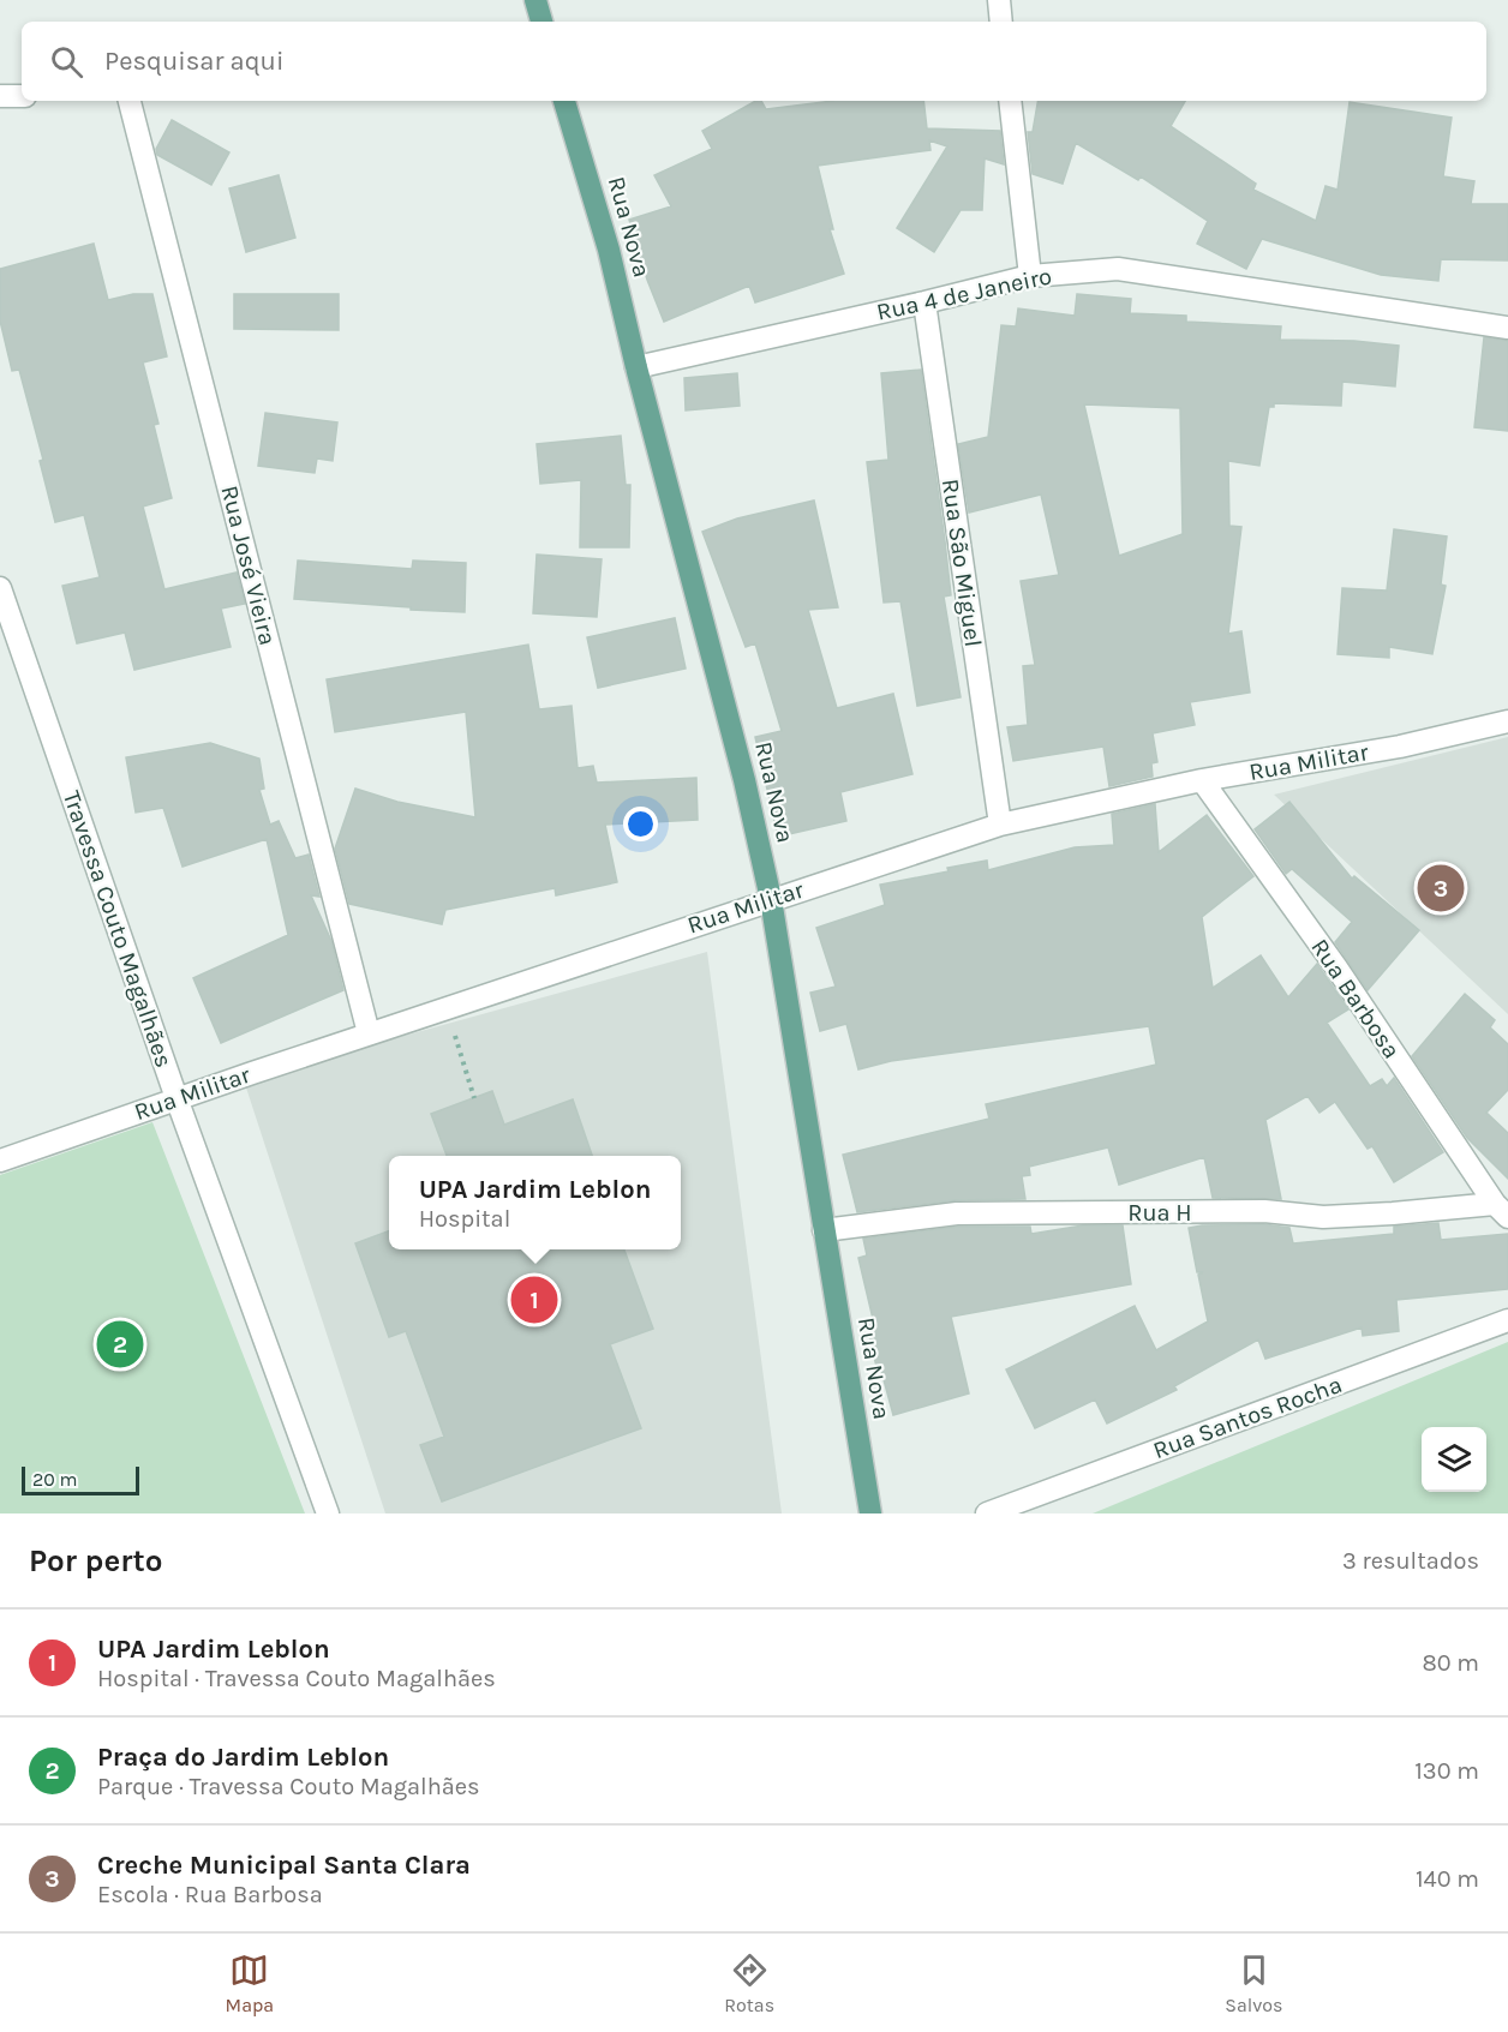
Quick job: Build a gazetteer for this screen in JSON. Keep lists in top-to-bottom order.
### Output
{
  "streets": {
    "main road": ["Rua Nova"],
    "street": [
      "Rua 4 de Janeiro",
      "Rua São Miguel",
      "Rua José Vieira",
      "Rua Militar",
      "Travessa Couto Magalhães",
      "Rua Barbosa",
      "Rua H",
      "Rua Santos Rocha"
    ]
  },
  "crossings": [
    ["Rua Nova", "Rua 4 de Janeiro"],
    ["Rua Nova", "Rua Militar"],
    ["Rua Nova", "Rua H"],
    ["Rua 4 de Janeiro", "Rua São Miguel"],
    ["Rua São Miguel", "Rua Militar"],
    ["Rua José Vieira", "Rua Militar"],
    ["Rua Militar", "Travessa Couto Magalhães"],
    ["Rua Militar", "Rua Barbosa"],
    ["Rua Barbosa", "Rua H"]
  ],
  "scale_bar": "20 m",
  "page": {
    "search": "Pesquisar aqui",
    "pins": ["3", "1", "2"],
    "popup": ["UPA Jardim Leblon", "Hospital"],
    "scale": "20 m",
    "heading": ["Por perto", "3 resultados"],
    "list": [
      {
        "mark": "1",
        "name": "UPA Jardim Leblon",
        "note": "Hospital · Travessa Couto Magalhães",
        "value": "80 m"
      },
      {
        "mark": "2",
        "name": "Praça do Jardim Leblon",
        "note": "Parque · Travessa Couto Magalhães",
        "value": "130 m"
      },
      {
        "mark": "3",
        "name": "Creche Municipal Santa Clara",
        "note": "Escola · Rua Barbosa",
        "value": "140 m"
      }
    ],
    "nav": ["Mapa", "Rotas", "Salvos"]
  }
}
